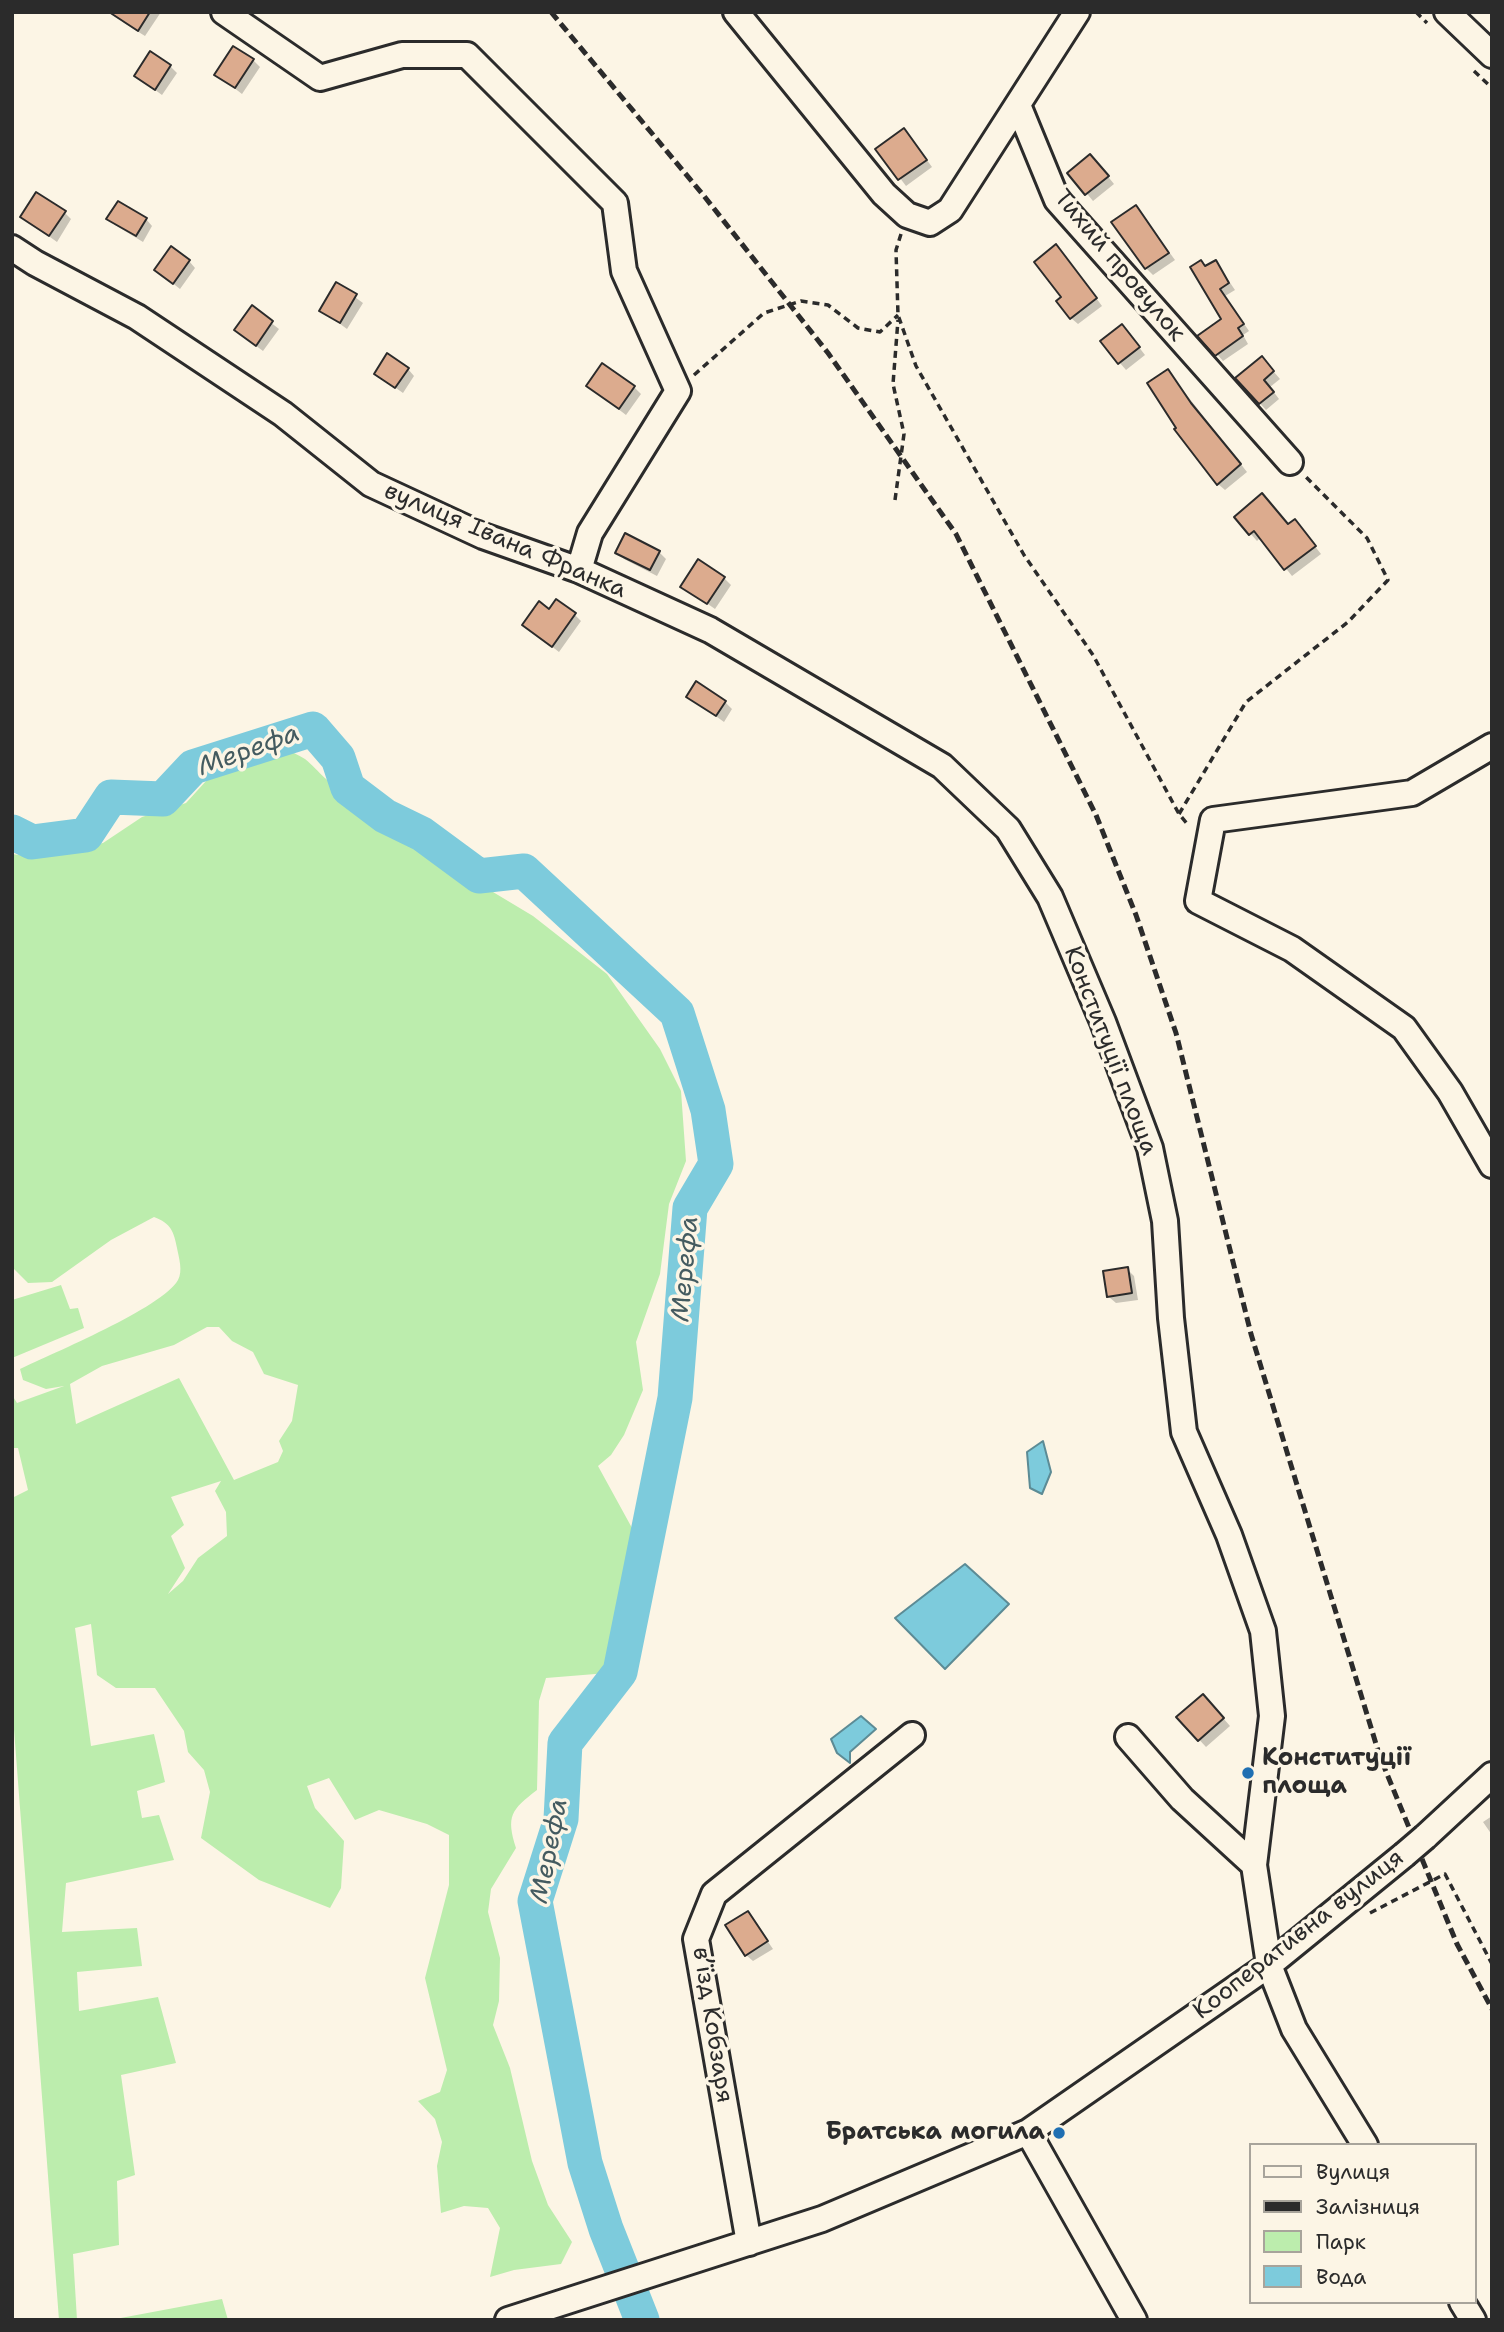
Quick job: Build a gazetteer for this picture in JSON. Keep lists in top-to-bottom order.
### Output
{
  "streets": {
    "street": [
      "Тихий провулок",
      "вулиця Івана Франка",
      "Конституції площа",
      "Кооперативна вулиця",
      "в’їзд Кобзаря"
    ]
  },
  "crossings": [
    ["вулиця Івана Франка", "Конституції площа"],
    ["Конституції площа", "Кооперативна вулиця"],
    ["Кооперативна вулиця", "в’їзд Кобзаря"]
  ],
  "water": ["Мерефа"],
  "places": ["Конституції площа", "Братська могила"],
  "legend": [
    "Вулиця",
    "Залізниця",
    "Парк",
    "Вода"
  ]
}
